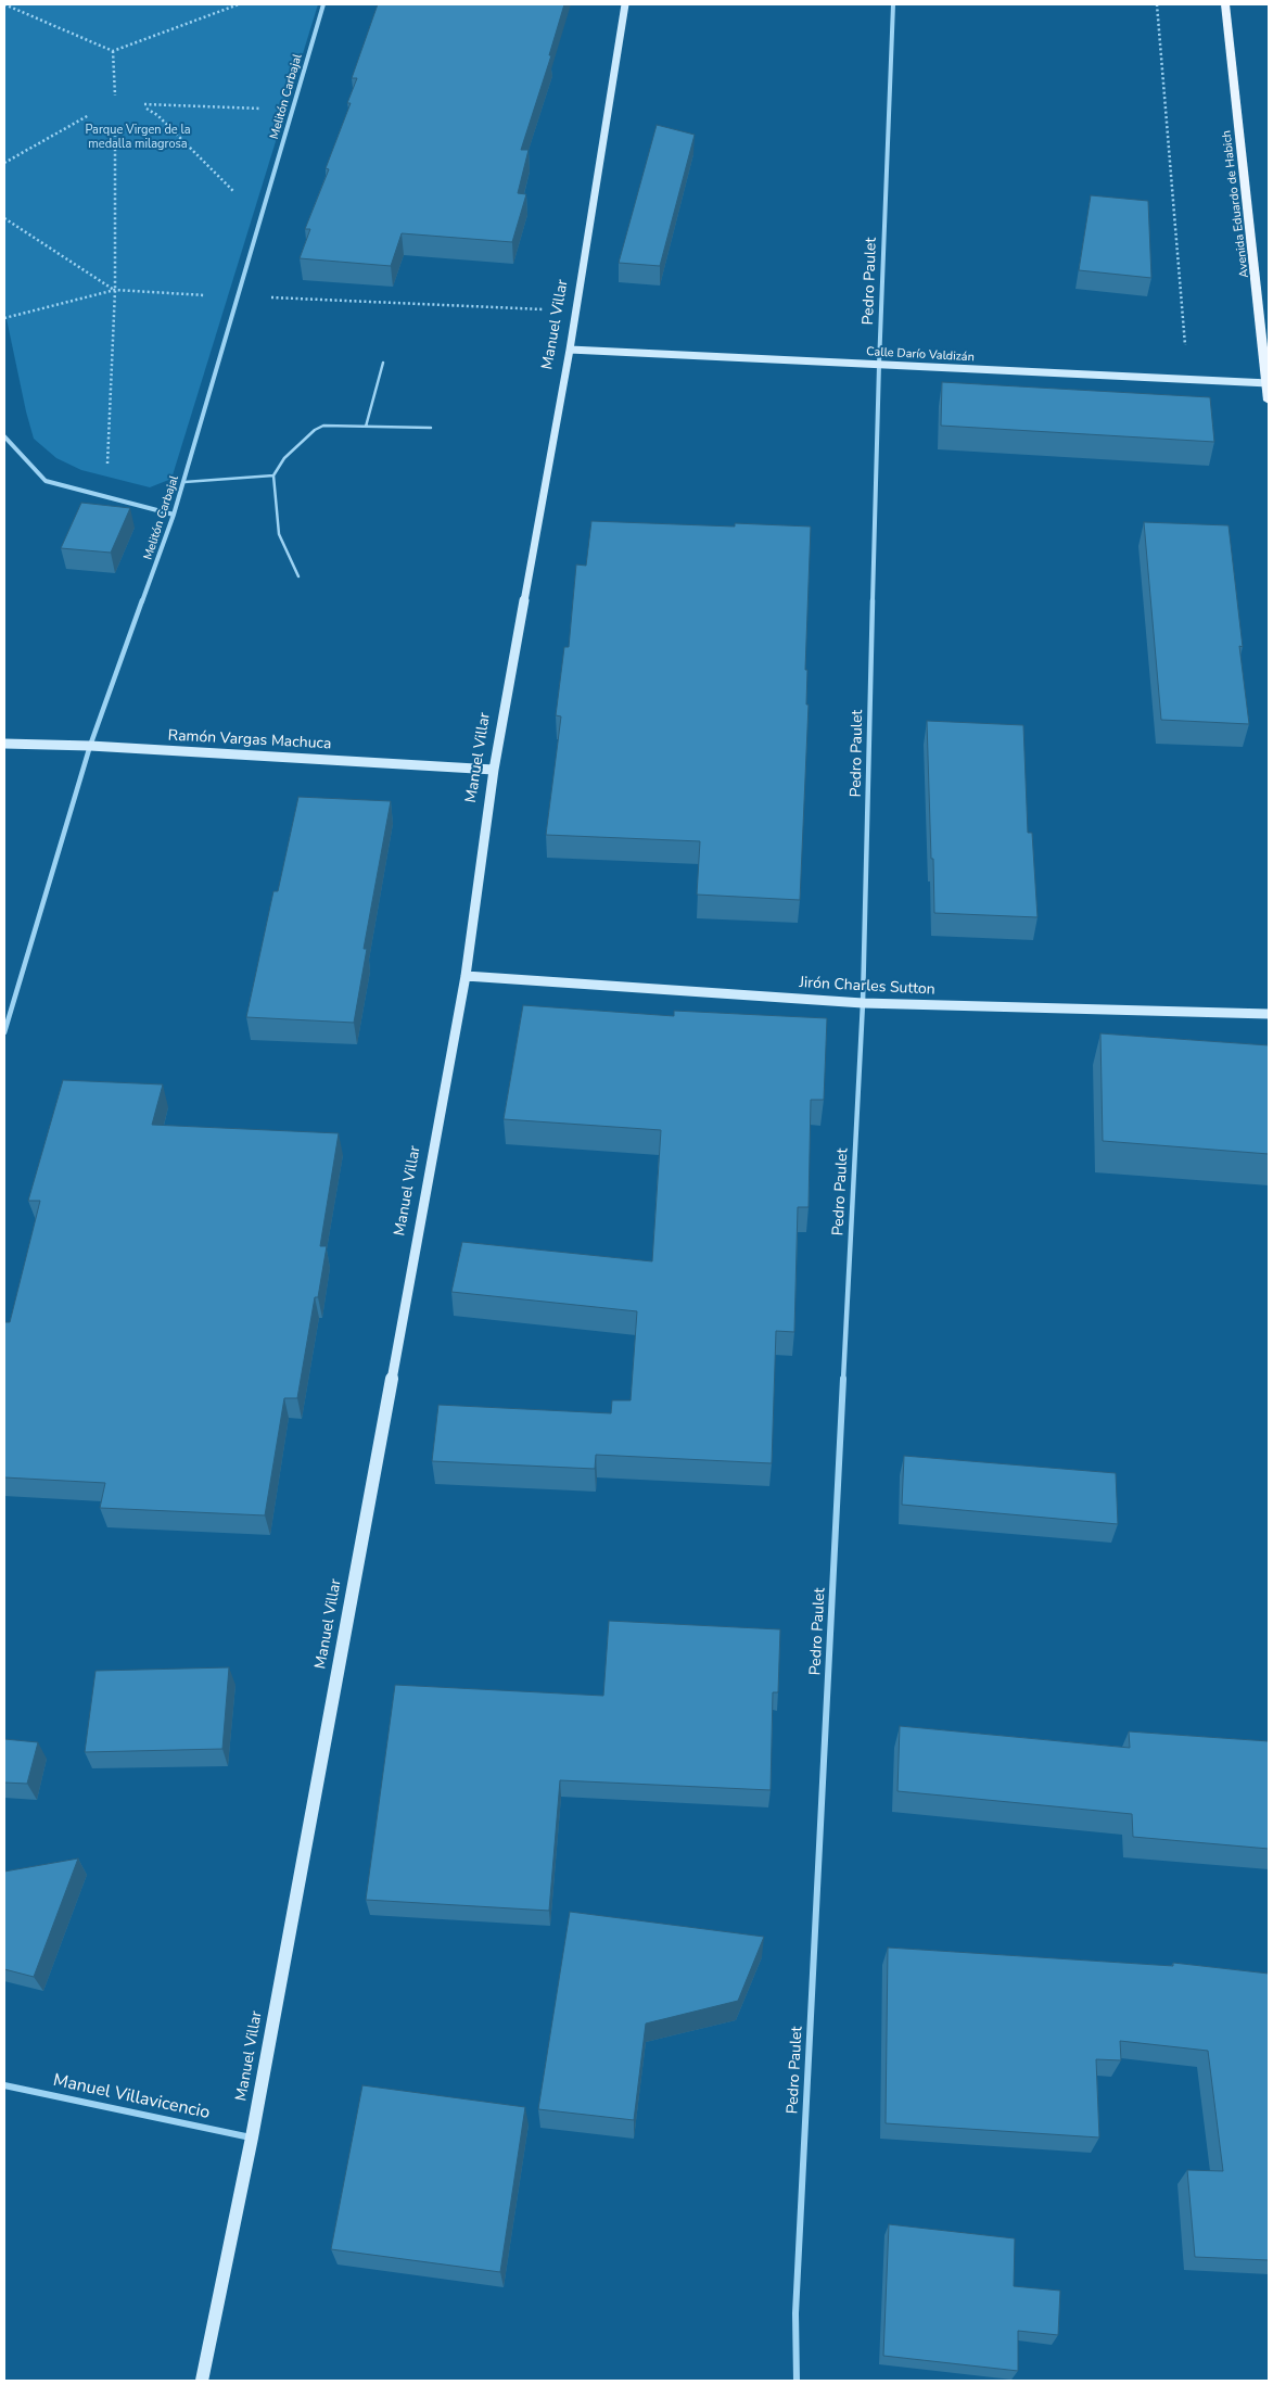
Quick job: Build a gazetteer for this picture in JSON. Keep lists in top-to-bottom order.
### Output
{
  "streets": {
    "main road": ["Avenida Eduardo de Habich"],
    "street": [
      "Melitón Carbajal",
      "Pedro Paulet",
      "Manuel Villar",
      "Calle Darío Valdizán",
      "Ramón Vargas Machuca",
      "Jirón Charles Sutton",
      "Manuel Villavicencio"
    ]
  },
  "crossings": [
    ["Melitón Carbajal", "Ramón Vargas Machuca"],
    ["Avenida Eduardo de Habich", "Calle Darío Valdizán"],
    ["Pedro Paulet", "Calle Darío Valdizán"],
    ["Pedro Paulet", "Jirón Charles Sutton"],
    ["Manuel Villar", "Calle Darío Valdizán"],
    ["Manuel Villar", "Ramón Vargas Machuca"],
    ["Manuel Villar", "Jirón Charles Sutton"],
    ["Manuel Villar", "Manuel Villavicencio"]
  ],
  "parks": ["Parque Virgen de la medalla milagrosa"]
}
